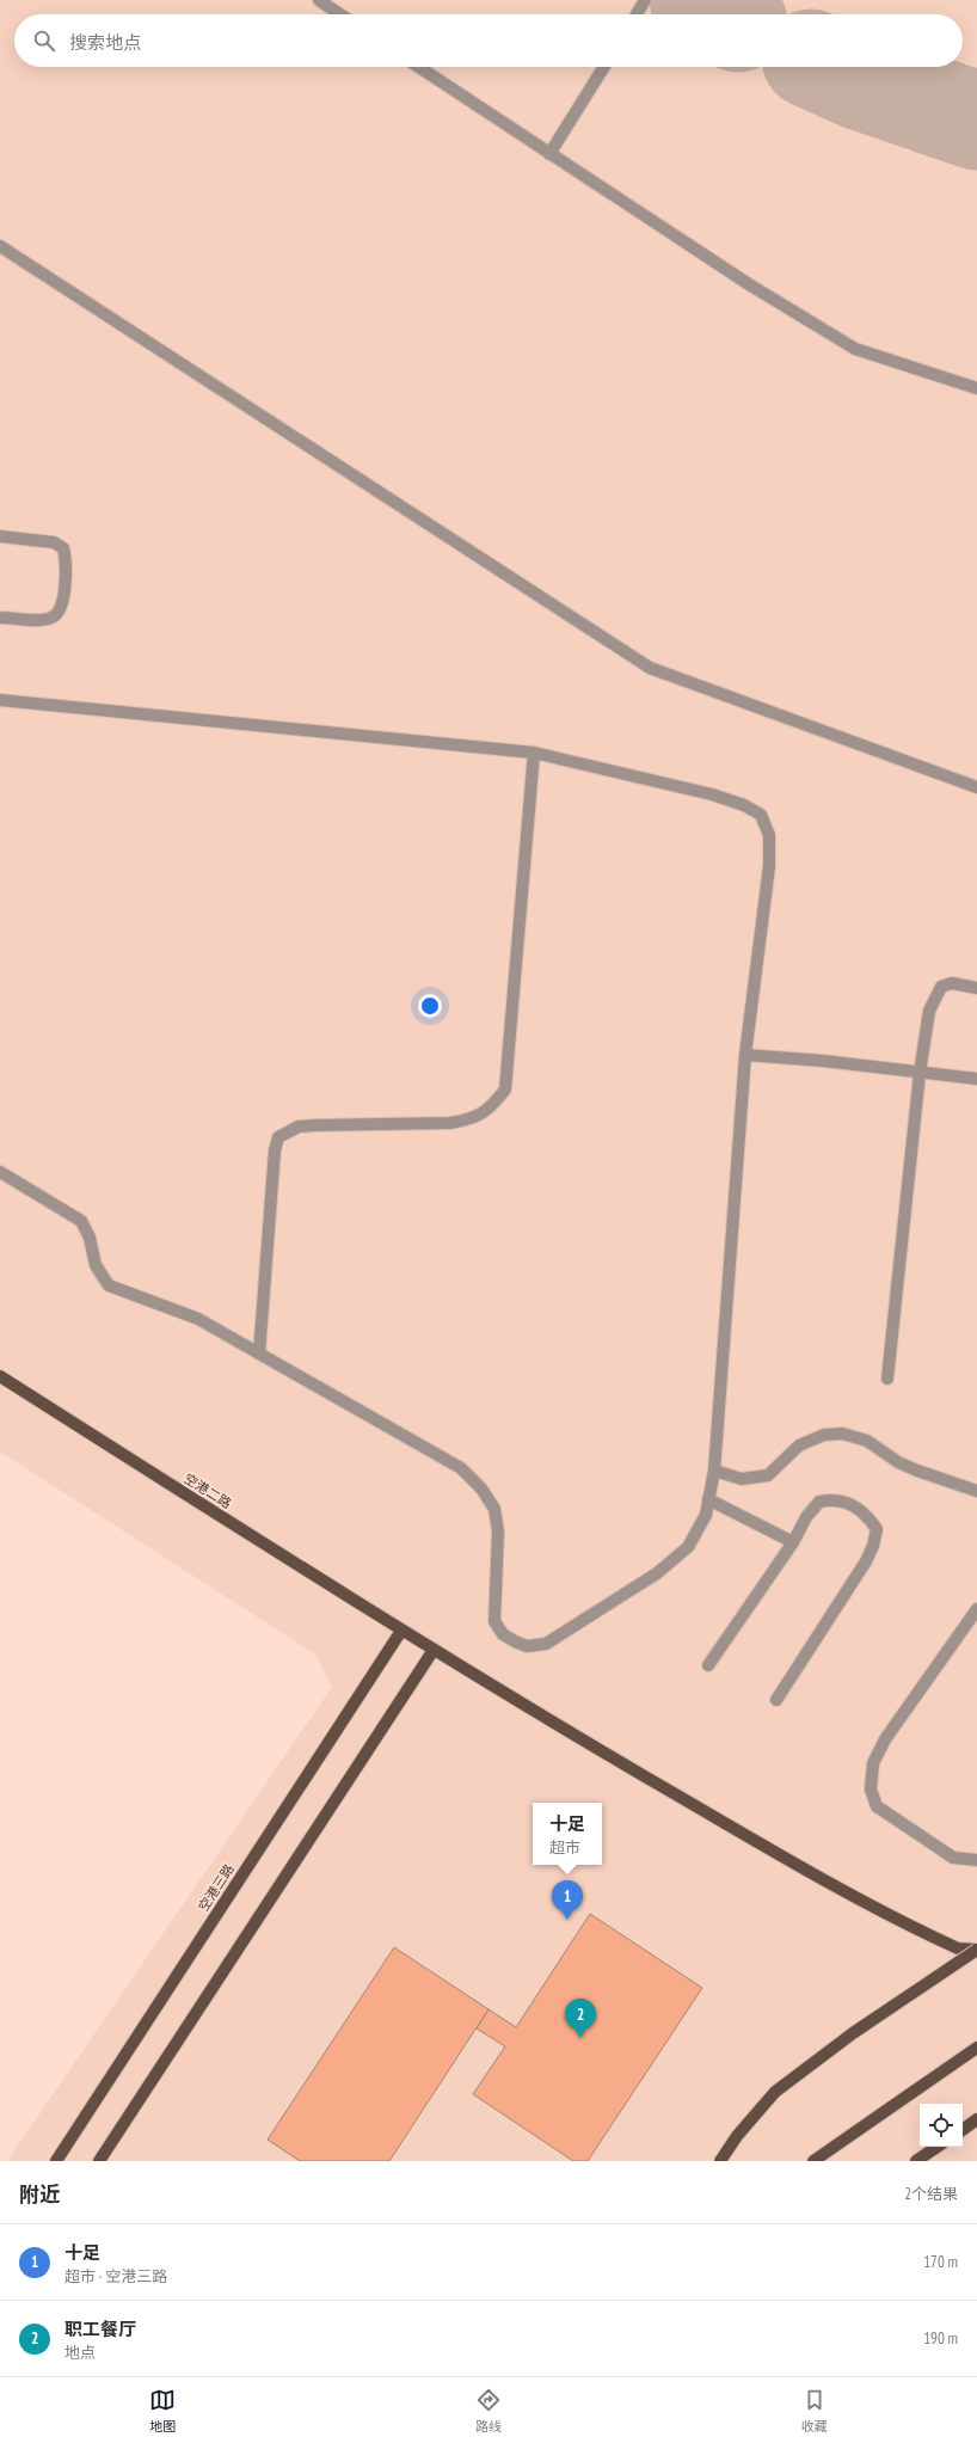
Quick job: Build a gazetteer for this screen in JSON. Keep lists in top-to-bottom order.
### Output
{
  "streets": {
    "main road": ["空港二路", "空港三路"]
  },
  "crossings": [
    ["空港二路", "空港三路"]
  ],
  "page": {
    "search": "搜索地点",
    "popup": ["十足", "超市"],
    "pins": ["1", "2"],
    "heading": ["附近", "2个结果"],
    "list": [
      {
        "mark": "1",
        "name": "十足",
        "note": "超市 · 空港三路",
        "value": "170 m"
      },
      {
        "mark": "2",
        "name": "职工餐厅",
        "note": "地点",
        "value": "190 m"
      }
    ],
    "nav": ["地图", "路线", "收藏"]
  }
}
